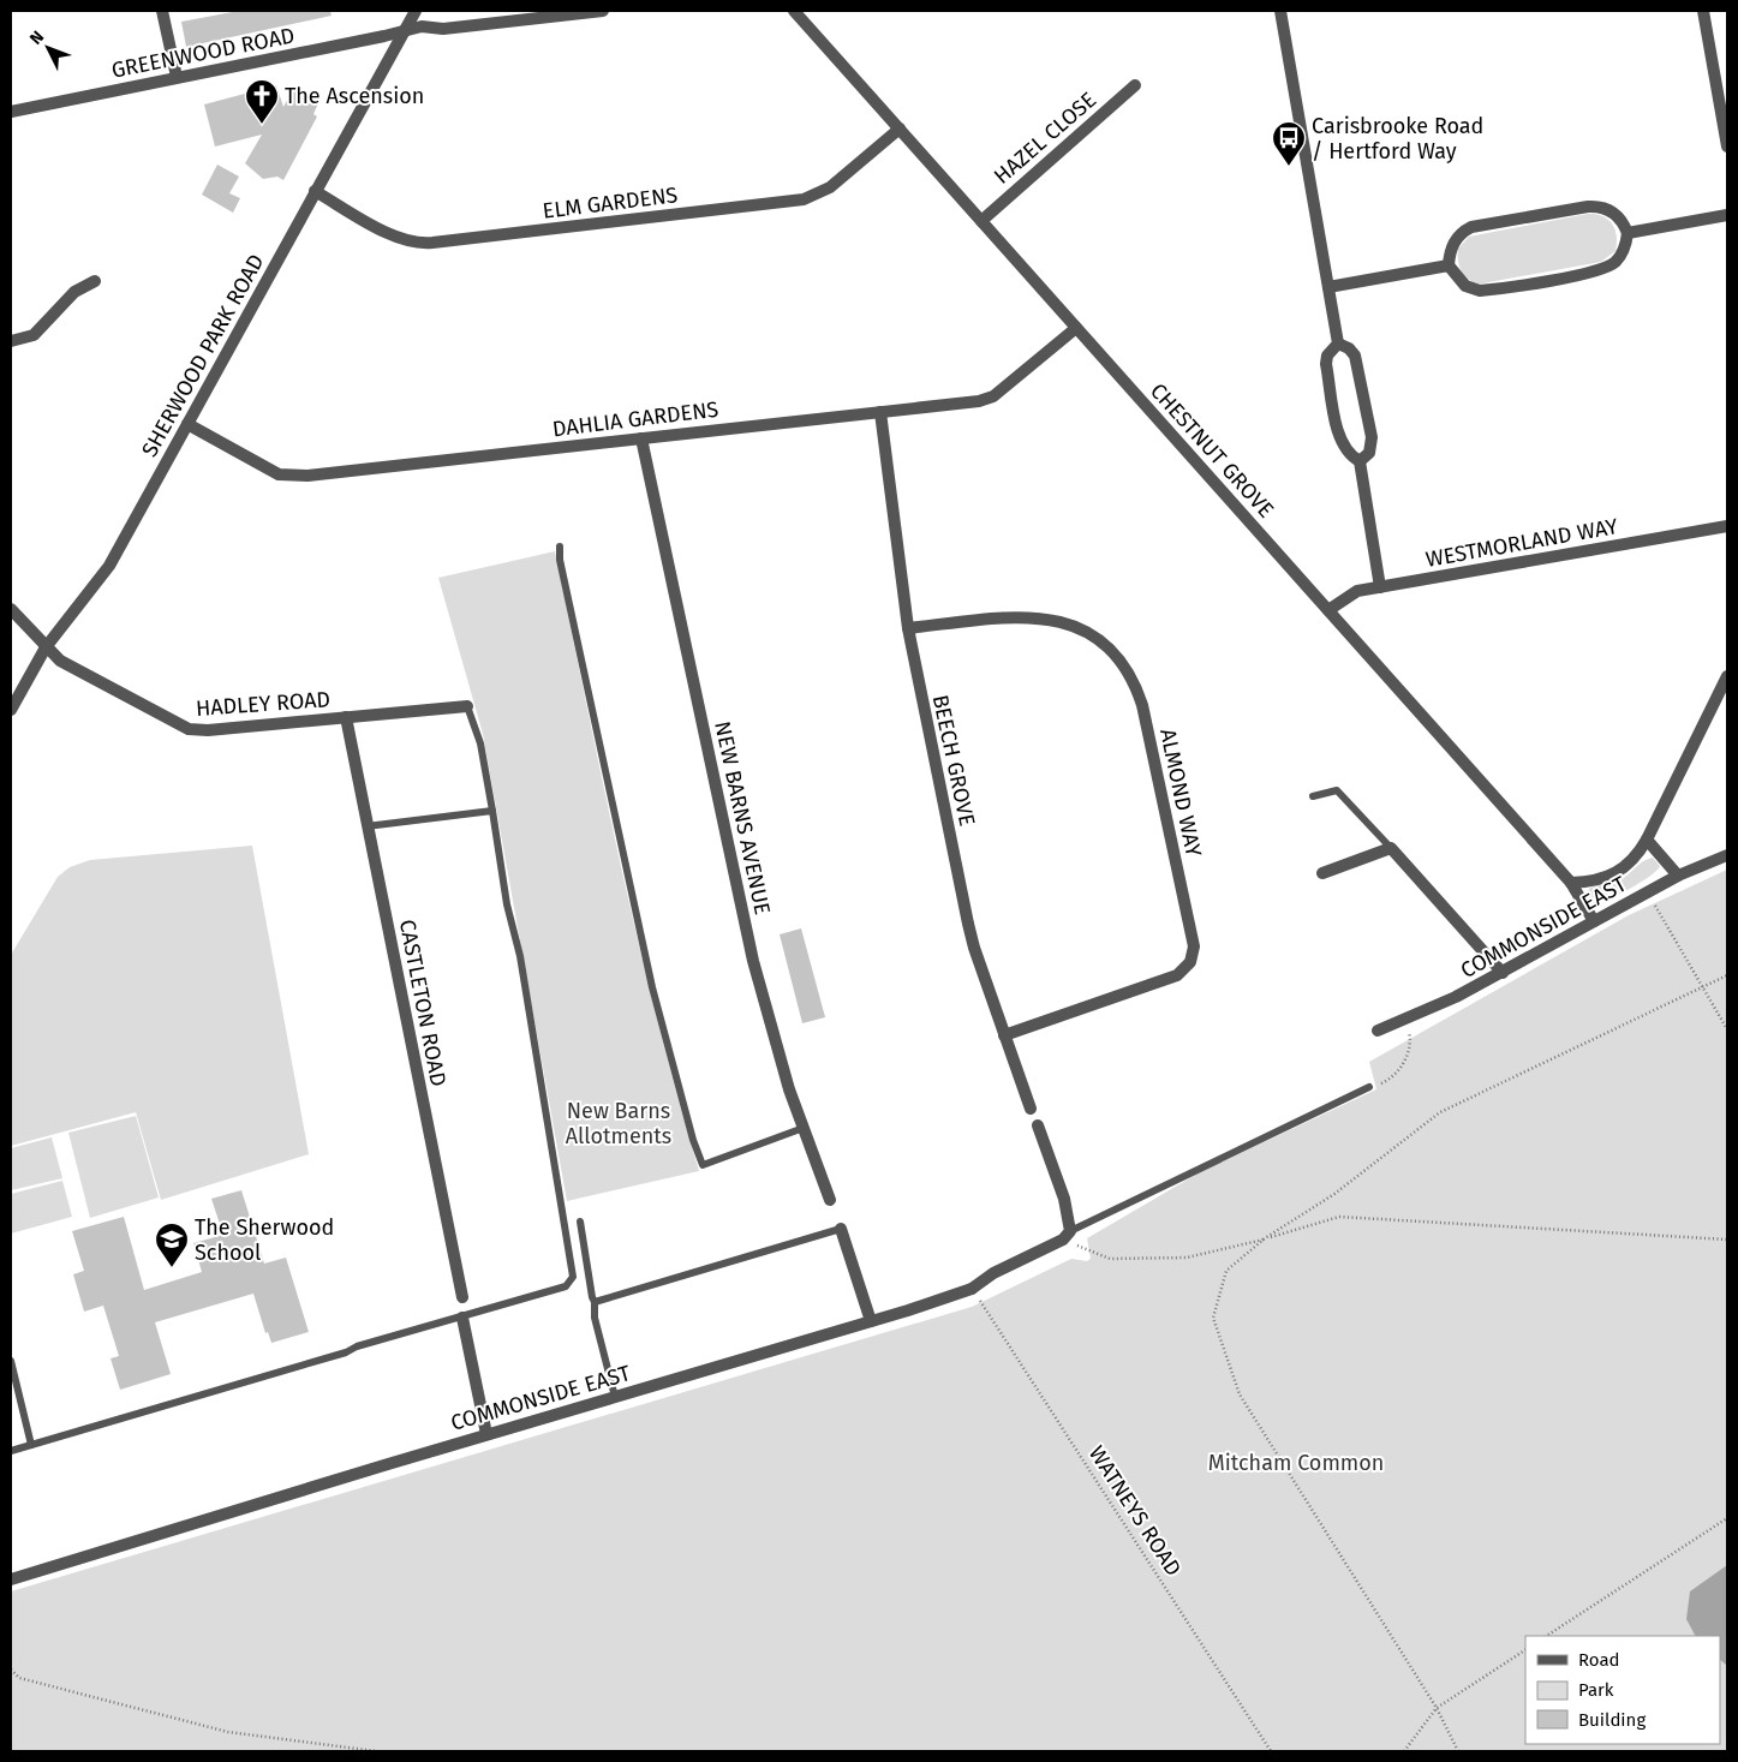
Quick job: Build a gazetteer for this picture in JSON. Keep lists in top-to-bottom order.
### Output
{
  "streets": {
    "street": [
      "GREENWOOD ROAD",
      "HAZEL CLOSE",
      "ELM GARDENS",
      "SHERWOOD PARK ROAD",
      "DAHLIA GARDENS",
      "CHESTNUT GROVE",
      "WESTMORLAND WAY",
      "HADLEY ROAD",
      "BEECH GROVE",
      "ALMOND WAY",
      "NEW BARNS AVENUE",
      "COMMONSIDE EAST",
      "CASTLETON ROAD"
    ],
    "path": ["WATNEYS ROAD"]
  },
  "crossings": [
    ["GREENWOOD ROAD", "SHERWOOD PARK ROAD"],
    ["HAZEL CLOSE", "CHESTNUT GROVE"],
    ["ELM GARDENS", "SHERWOOD PARK ROAD"],
    ["ELM GARDENS", "CHESTNUT GROVE"],
    ["SHERWOOD PARK ROAD", "DAHLIA GARDENS"],
    ["SHERWOOD PARK ROAD", "HADLEY ROAD"],
    ["DAHLIA GARDENS", "CHESTNUT GROVE"],
    ["DAHLIA GARDENS", "BEECH GROVE"],
    ["DAHLIA GARDENS", "NEW BARNS AVENUE"],
    ["CHESTNUT GROVE", "WESTMORLAND WAY"],
    ["CHESTNUT GROVE", "COMMONSIDE EAST"],
    ["HADLEY ROAD", "CASTLETON ROAD"],
    ["BEECH GROVE", "ALMOND WAY"],
    ["COMMONSIDE EAST", "WATNEYS ROAD"]
  ],
  "parks": ["New Barns Allotments", "Mitcham Common"],
  "places": {
    "church": ["The Ascension"],
    "bus stop": ["Carisbrooke Road / Hertford Way"],
    "school or university": ["The Sherwood School"]
  },
  "legend": ["Road", "Park", "Building"],
  "north": "top left"
}
